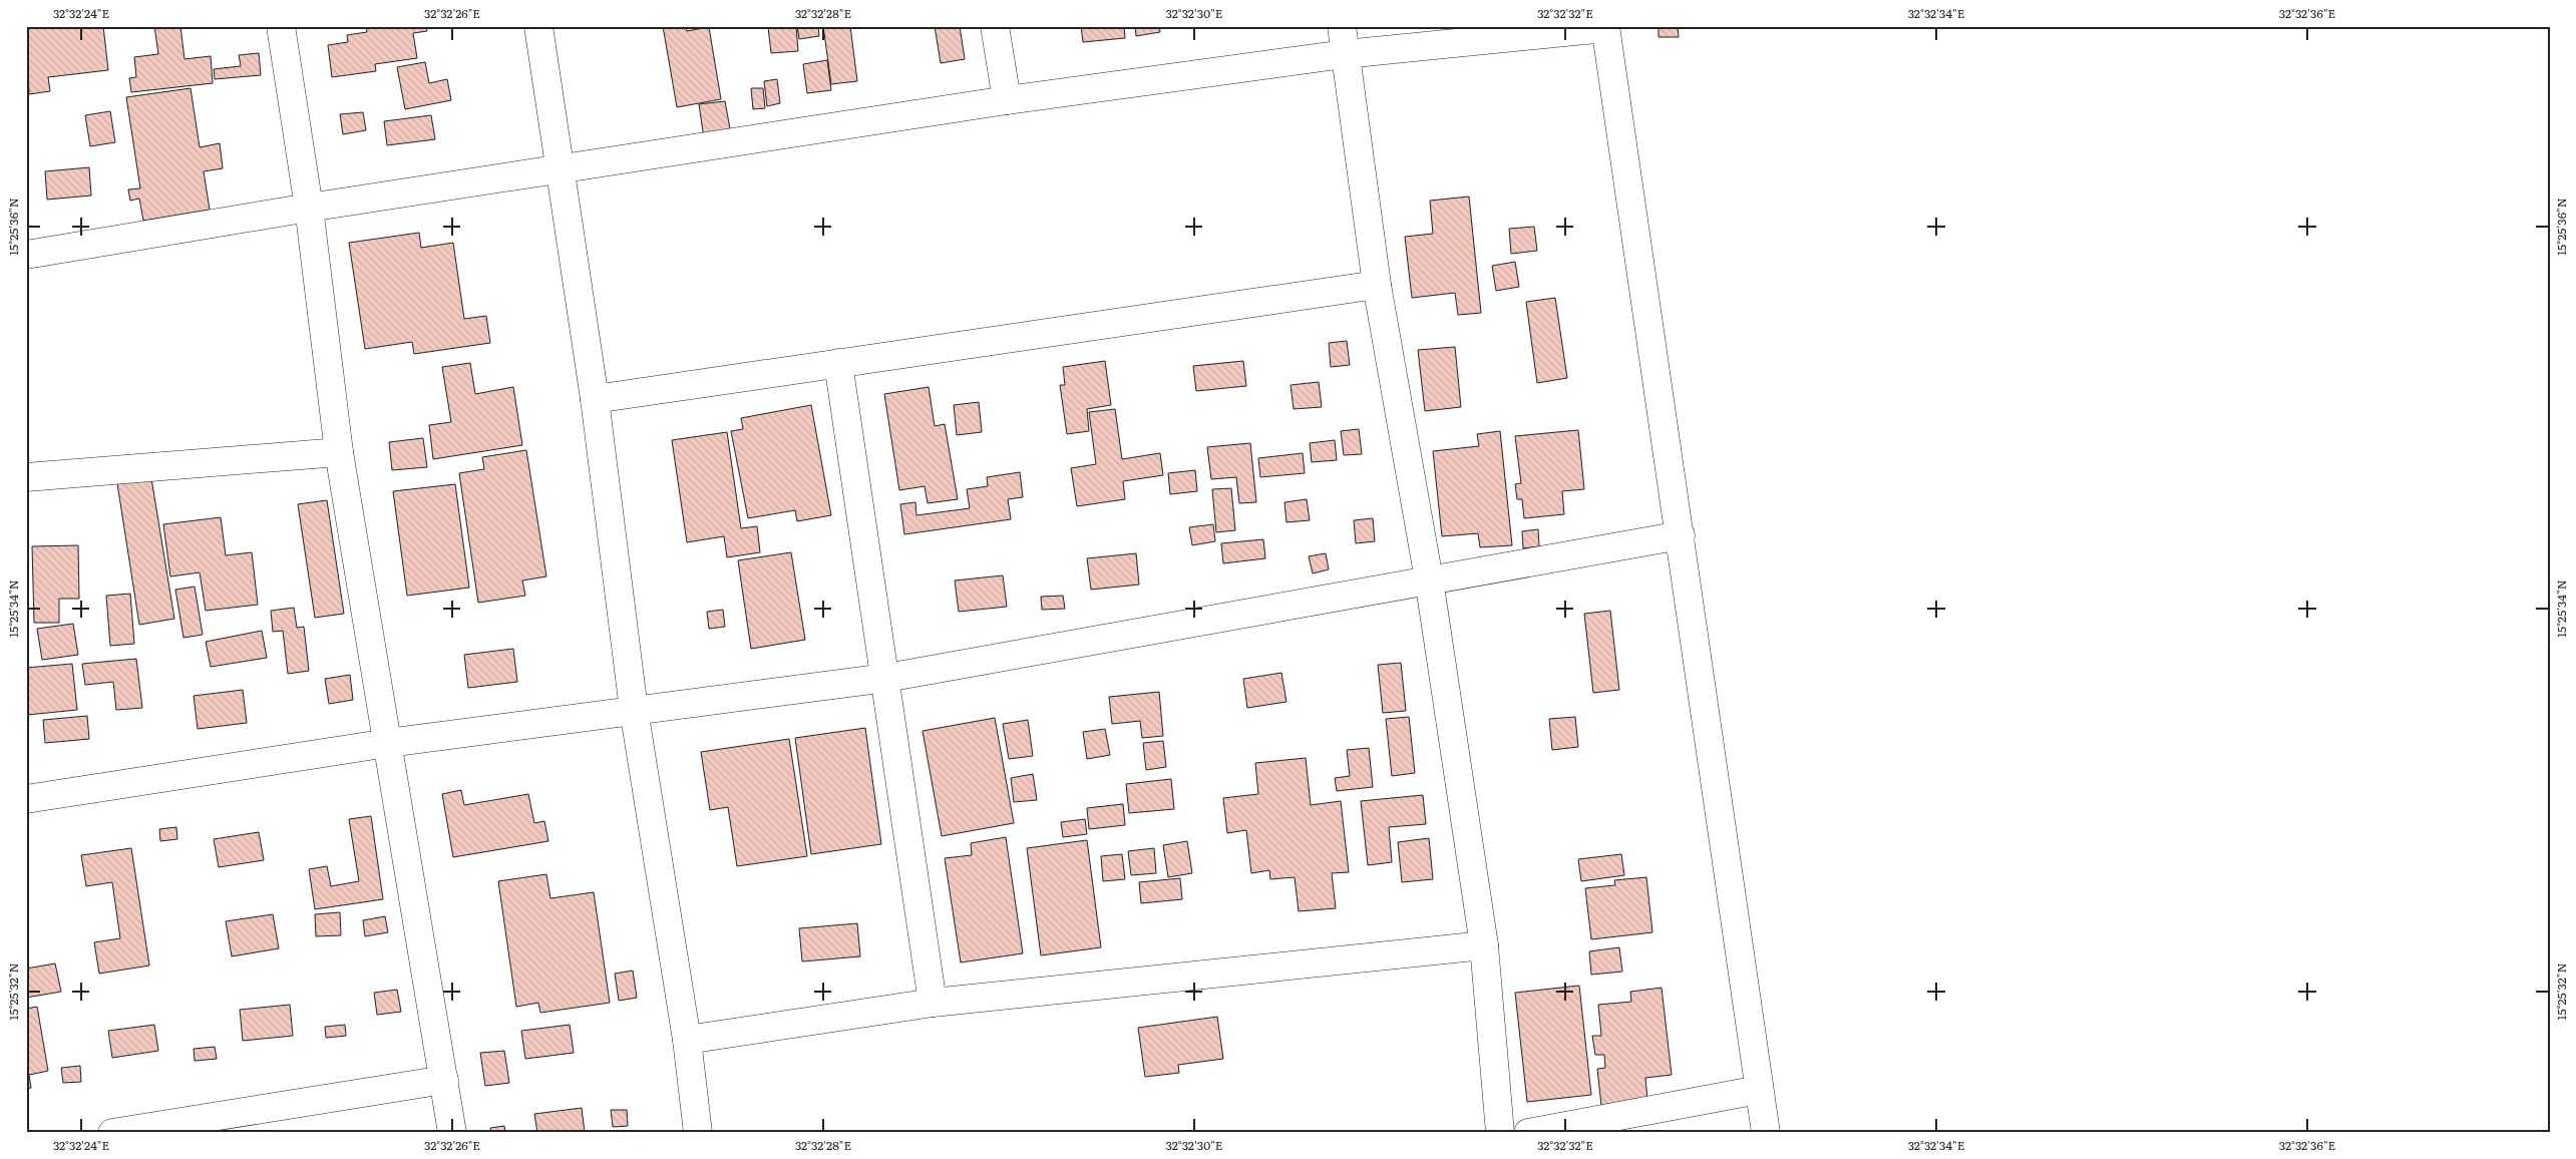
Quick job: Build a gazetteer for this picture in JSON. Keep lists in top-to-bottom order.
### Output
{
  "coordinates": [
    "32°32'24\"E",
    "32°32'26\"E",
    "32°32'28\"E",
    "32°32'30\"E",
    "32°32'32\"E",
    "32°32'34\"E",
    "32°32'36\"E",
    "15°25'36\"N",
    "15°25'34\"N",
    "15°25'32\"N"
  ]
}
